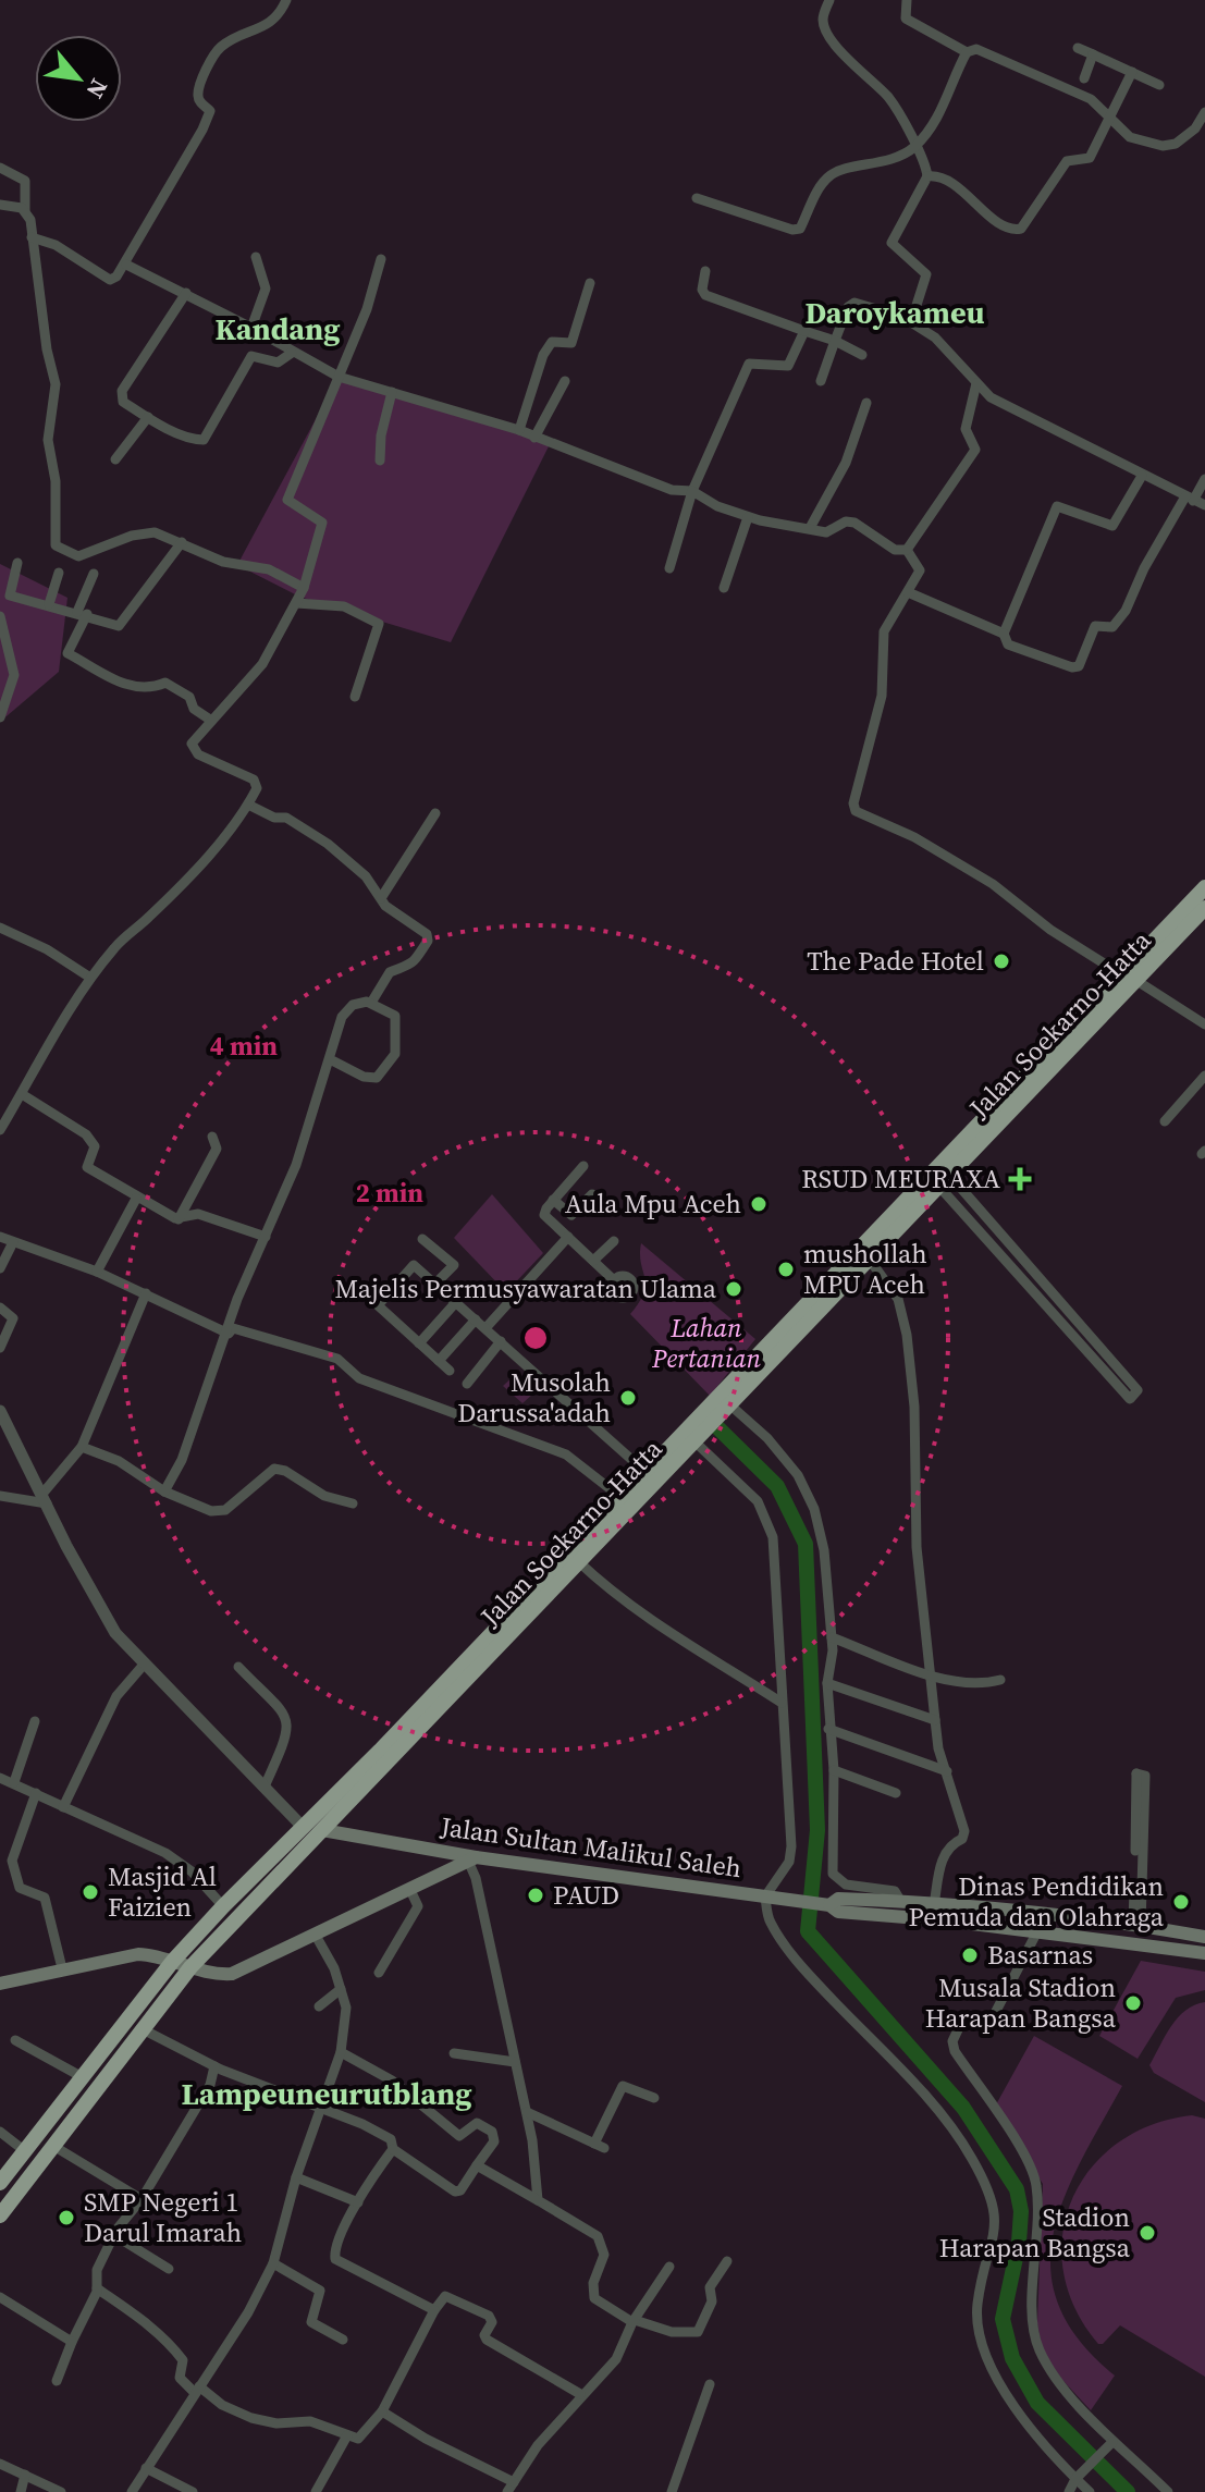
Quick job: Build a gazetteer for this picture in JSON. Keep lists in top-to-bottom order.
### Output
{
  "streets": {
    "highway": ["Jalan Soekarno-Hatta"],
    "main road": ["Jalan Sultan Malikul Saleh"]
  },
  "crossings": [
    ["Jalan Soekarno-Hatta", "Jalan Sultan Malikul Saleh"]
  ],
  "districts": ["Daroykameu", "Kandang", "Lampeuneurutblang"],
  "parks": ["Lahan Pertanian"],
  "places": {
    "other": [
      "The Pade Hotel",
      "Aula Mpu Aceh",
      "mushollah MPU Aceh",
      "Majelis Permusyawaratan Ulama",
      "Musolah Darussa'adah",
      "Masjid Al Faizien",
      "PAUD",
      "Dinas Pendidikan Pemuda dan Olahraga",
      "Basarnas",
      "Musala Stadion Harapan Bangsa",
      "SMP Negeri 1 Darul Imarah",
      "Stadion Harapan Bangsa"
    ],
    "health": ["RSUD MEURAXA"]
  },
  "north": "bottom right",
  "rings": ["4 min", "2 min"]
}
